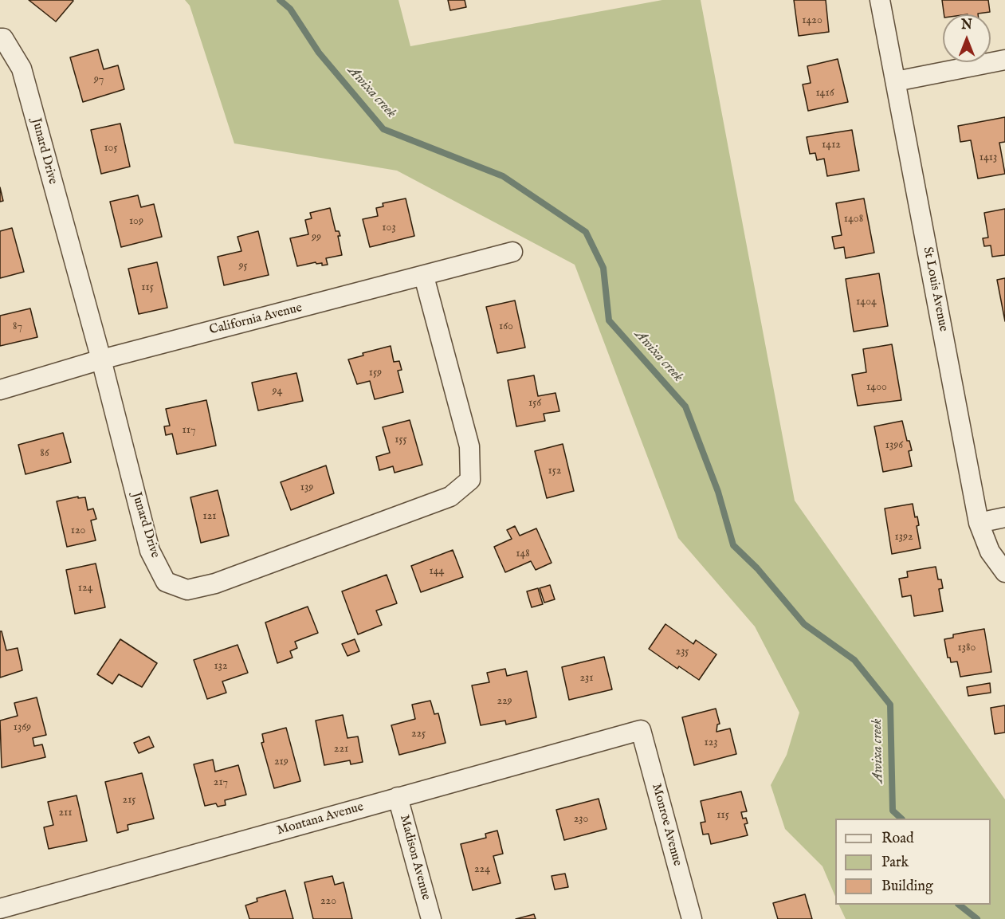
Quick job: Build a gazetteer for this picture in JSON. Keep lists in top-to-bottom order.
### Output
{
  "streets": {
    "street": [
      "Junard Drive",
      "St Louis Avenue",
      "California Avenue",
      "Montana Avenue",
      "Monroe Avenue",
      "Madison Avenue"
    ]
  },
  "crossings": [
    ["Junard Drive", "California Avenue"],
    ["Montana Avenue", "Monroe Avenue"],
    ["Montana Avenue", "Madison Avenue"]
  ],
  "water": ["Awixa creek"],
  "house_numbers": [
    "1420",
    "97",
    "1416",
    "1412",
    "105",
    "1413",
    "1408",
    "109",
    "103",
    "99",
    "95",
    "115",
    "1404",
    "87",
    "160",
    "159",
    "1400",
    "94",
    "156",
    "117",
    "155",
    "1396",
    "86",
    "152",
    "139",
    "121",
    "120",
    "1392",
    "148",
    "144",
    "124",
    "1380",
    "235",
    "132",
    "231",
    "229",
    "1369",
    "225",
    "123",
    "221",
    "219",
    "217",
    "215",
    "211",
    "115",
    "230",
    "224",
    "220"
  ],
  "legend": ["Road", "Park", "Building"],
  "north": "top"
}
